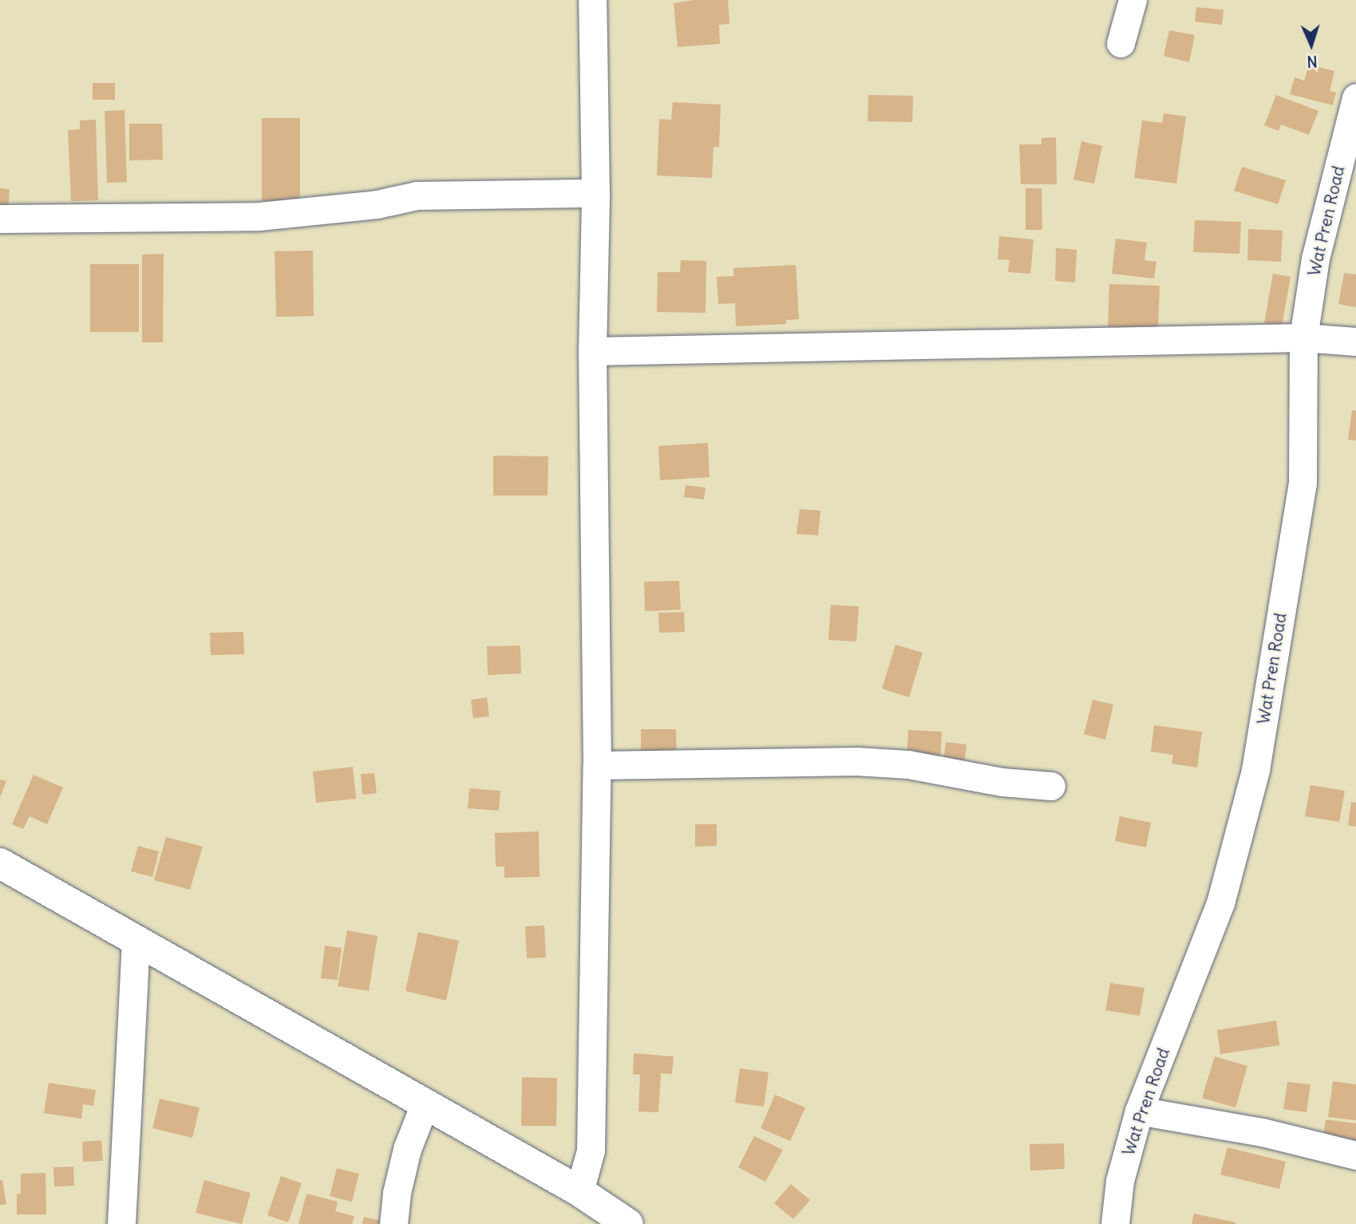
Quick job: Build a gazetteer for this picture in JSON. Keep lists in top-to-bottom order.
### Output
{
  "streets": {
    "street": ["Wat Pren Road"]
  },
  "north": "bottom"
}
